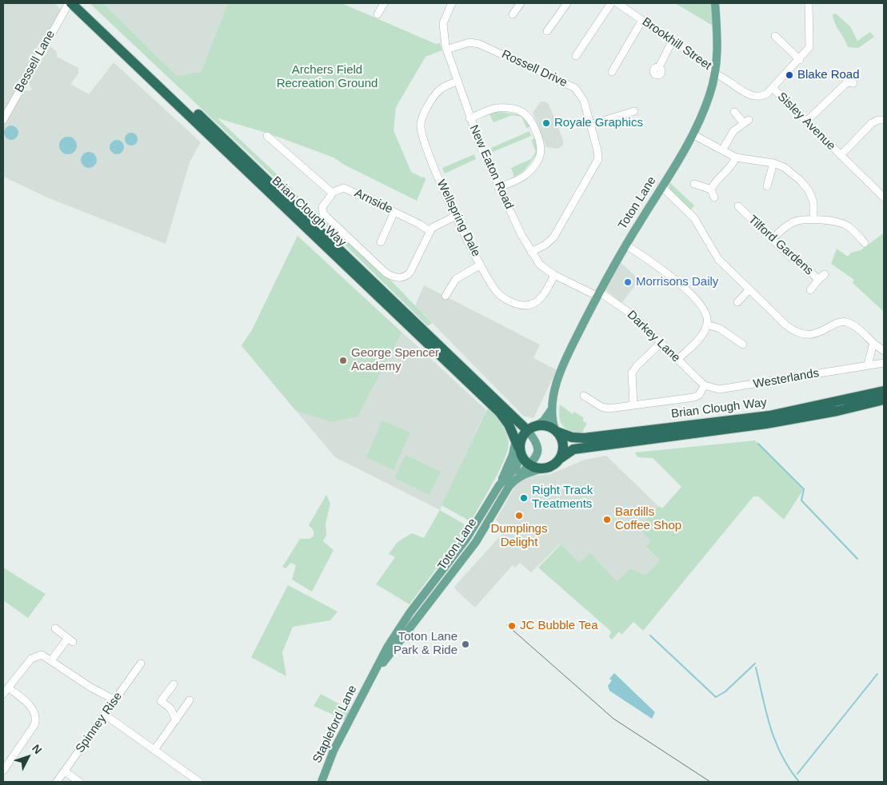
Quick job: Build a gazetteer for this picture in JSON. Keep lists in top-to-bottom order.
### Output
{
  "streets": {
    "highway": ["Brian Clough Way"],
    "main road": ["Toton Lane", "Stapleford Lane"],
    "street": [
      "Brookhill Street",
      "Bessell Lane",
      "Rossell Drive",
      "Sisley Avenue",
      "New Eaton Road",
      "Arnside",
      "Wellspring Dale",
      "Tilford Gardens",
      "Darkey Lane",
      "Westerlands",
      "Spinney Rise"
    ]
  },
  "crossings": [
    ["Brookhill Street", "Toton Lane"],
    ["Bessell Lane", "Brian Clough Way"],
    ["Rossell Drive", "New Eaton Road"],
    ["New Eaton Road", "Toton Lane"],
    ["New Eaton Road", "Wellspring Dale"],
    ["New Eaton Road", "Darkey Lane"],
    ["Toton Lane", "Brian Clough Way"],
    ["Toton Lane", "Darkey Lane"],
    ["Toton Lane", "Stapleford Lane"],
    ["Darkey Lane", "Westerlands"]
  ],
  "parks": ["Archers Field Recreation Ground"],
  "places": [
    "Blake Road",
    "Royale Graphics",
    "Morrisons Daily",
    "George Spencer Academy",
    "Right Track Treatments",
    "Dumplings Delight",
    "Bardills Coffee Shop",
    "JC Bubble Tea",
    "Toton Lane Park & Ride"
  ],
  "north": "top right"
}
